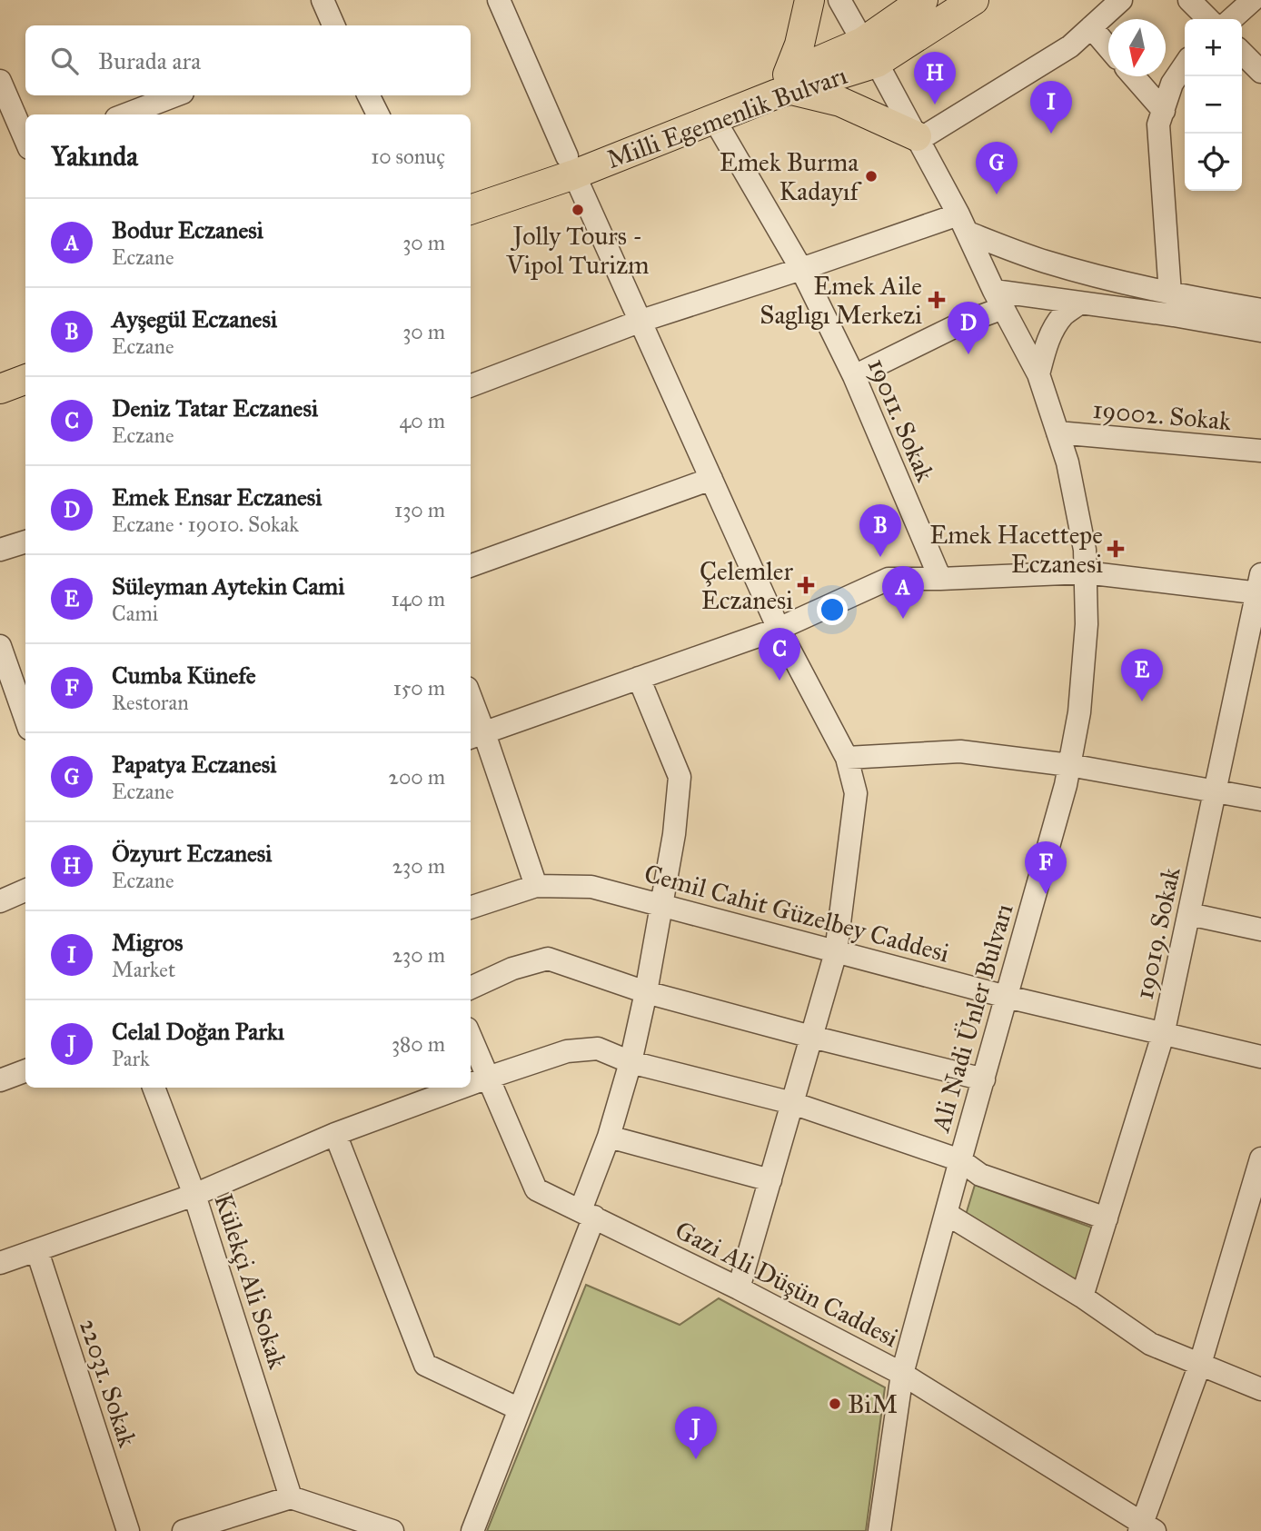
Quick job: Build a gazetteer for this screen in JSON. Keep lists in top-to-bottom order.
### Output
{
  "streets": {
    "main road": ["Milli Egemenlik Bulvarı"],
    "street": [
      "19002. Sokak",
      "19011. Sokak",
      "Cemil Cahit Güzelbey Caddesi",
      "19019. Sokak",
      "Ali Nadi Ünler Bulvarı",
      "Külekçi Ali Sokak",
      "Gazi Ali Düşün Caddesi",
      "22031. Sokak"
    ]
  },
  "crossings": [
    ["Milli Egemenlik Bulvarı", "19011. Sokak"],
    ["Milli Egemenlik Bulvarı", "Ali Nadi Ünler Bulvarı"],
    ["19002. Sokak", "Ali Nadi Ünler Bulvarı"],
    ["Cemil Cahit Güzelbey Caddesi", "19019. Sokak"],
    ["Cemil Cahit Güzelbey Caddesi", "Ali Nadi Ünler Bulvarı"],
    ["Ali Nadi Ünler Bulvarı", "Gazi Ali Düşün Caddesi"]
  ],
  "places": {
    "other": ["Emek Burma Kadayıf", "Jolly Tours - Vipol Turizm", "BiM"],
    "health": ["Emek Aile Saglıgı Merkezi", "Emek Hacettepe Eczanesi", "Çelemler Eczanesi"]
  },
  "north": "bottom",
  "page": {
    "map_buttons": ["+", "−"],
    "search": "Burada ara",
    "pins": [
      "H",
      "I",
      "G",
      "D",
      "B",
      "A",
      "C",
      "E",
      "F",
      "J"
    ],
    "heading": ["Yakında", "10 sonuç"],
    "list": [
      {
        "mark": "A",
        "name": "Bodur Eczanesi",
        "note": "Eczane",
        "value": "30 m"
      },
      {
        "mark": "B",
        "name": "Ayşegül Eczanesi",
        "note": "Eczane",
        "value": "30 m"
      },
      {
        "mark": "C",
        "name": "Deniz Tatar Eczanesi",
        "note": "Eczane",
        "value": "40 m"
      },
      {
        "mark": "D",
        "name": "Emek Ensar Eczanesi",
        "note": "Eczane · 19010. Sokak",
        "value": "130 m"
      },
      {
        "mark": "E",
        "name": "Süleyman Aytekin Cami",
        "note": "Cami",
        "value": "140 m"
      },
      {
        "mark": "F",
        "name": "Cumba Künefe",
        "note": "Restoran",
        "value": "150 m"
      },
      {
        "mark": "G",
        "name": "Papatya Eczanesi",
        "note": "Eczane",
        "value": "200 m"
      },
      {
        "mark": "H",
        "name": "Özyurt Eczanesi",
        "note": "Eczane",
        "value": "230 m"
      },
      {
        "mark": "I",
        "name": "Migros",
        "note": "Market",
        "value": "230 m"
      },
      {
        "mark": "J",
        "name": "Celal Doğan Parkı",
        "note": "Park",
        "value": "380 m"
      }
    ]
  }
}
